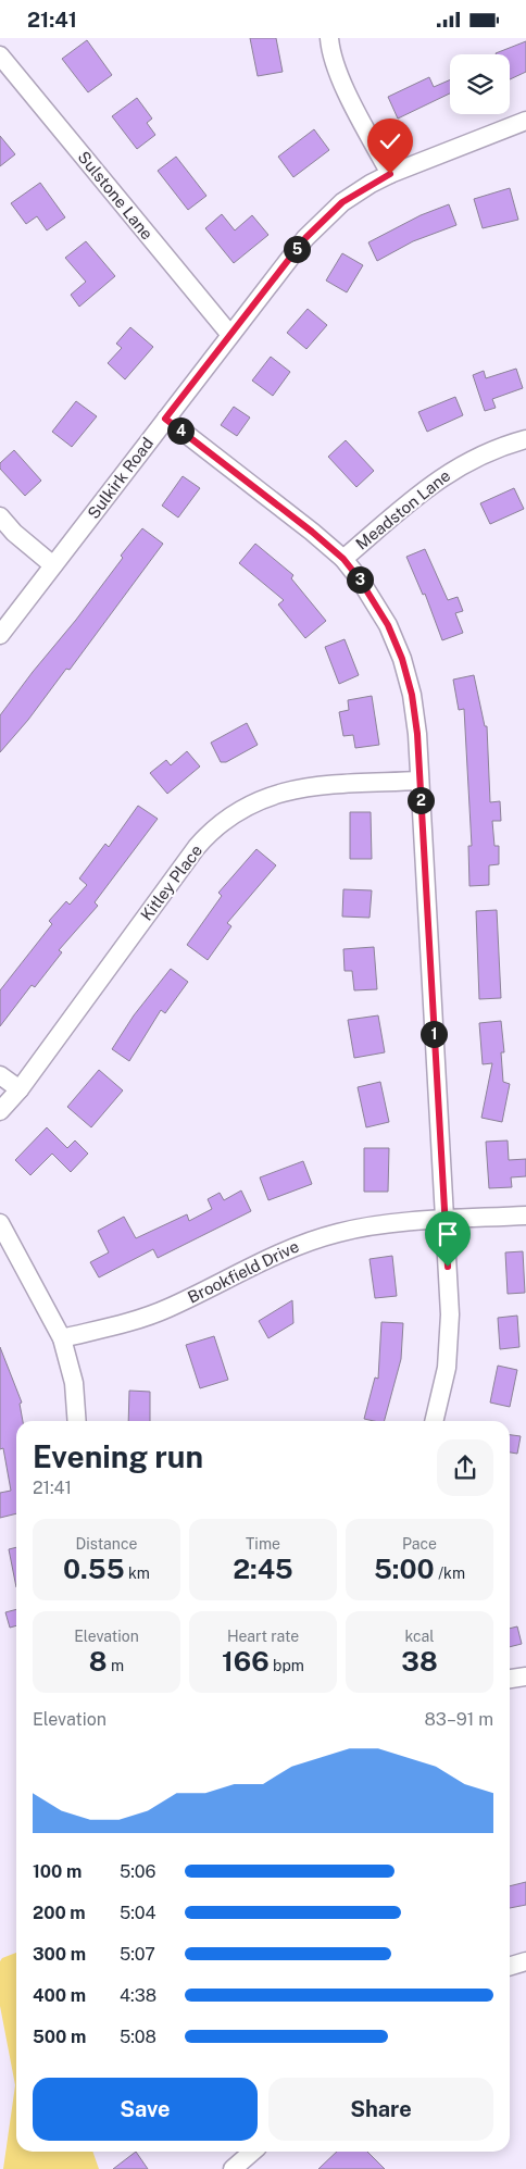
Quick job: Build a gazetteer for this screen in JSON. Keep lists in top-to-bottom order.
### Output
{
  "streets": {
    "street": [
      "Sulstone Lane",
      "Sulkirk Road",
      "Meadston Lane",
      "Kitley Place",
      "Brookfield Drive"
    ]
  },
  "crossings": [
    ["Sulstone Lane", "Sulkirk Road"]
  ],
  "page": {
    "status": "21:41",
    "pins": [
      "5",
      "4",
      "3",
      "2",
      "1"
    ],
    "heading": ["Evening run", "21:41"],
    "stats": [
      ["Distance", "0.55 km"],
      ["Time", "2:45"],
      ["Pace", "5:00 /km"],
      ["Elevation", "8 m"],
      ["Heart rate", "166 bpm"],
      ["kcal", "38"]
    ],
    "chart": ["Elevation", "83–91 m"],
    "list": [
      {
        "name": "100 m",
        "note": "5:06"
      },
      {
        "name": "200 m",
        "note": "5:04"
      },
      {
        "name": "300 m",
        "note": "5:07"
      },
      {
        "name": "400 m",
        "note": "4:38"
      },
      {
        "name": "500 m",
        "note": "5:08"
      }
    ],
    "buttons": ["Save", "Share"]
  }
}
